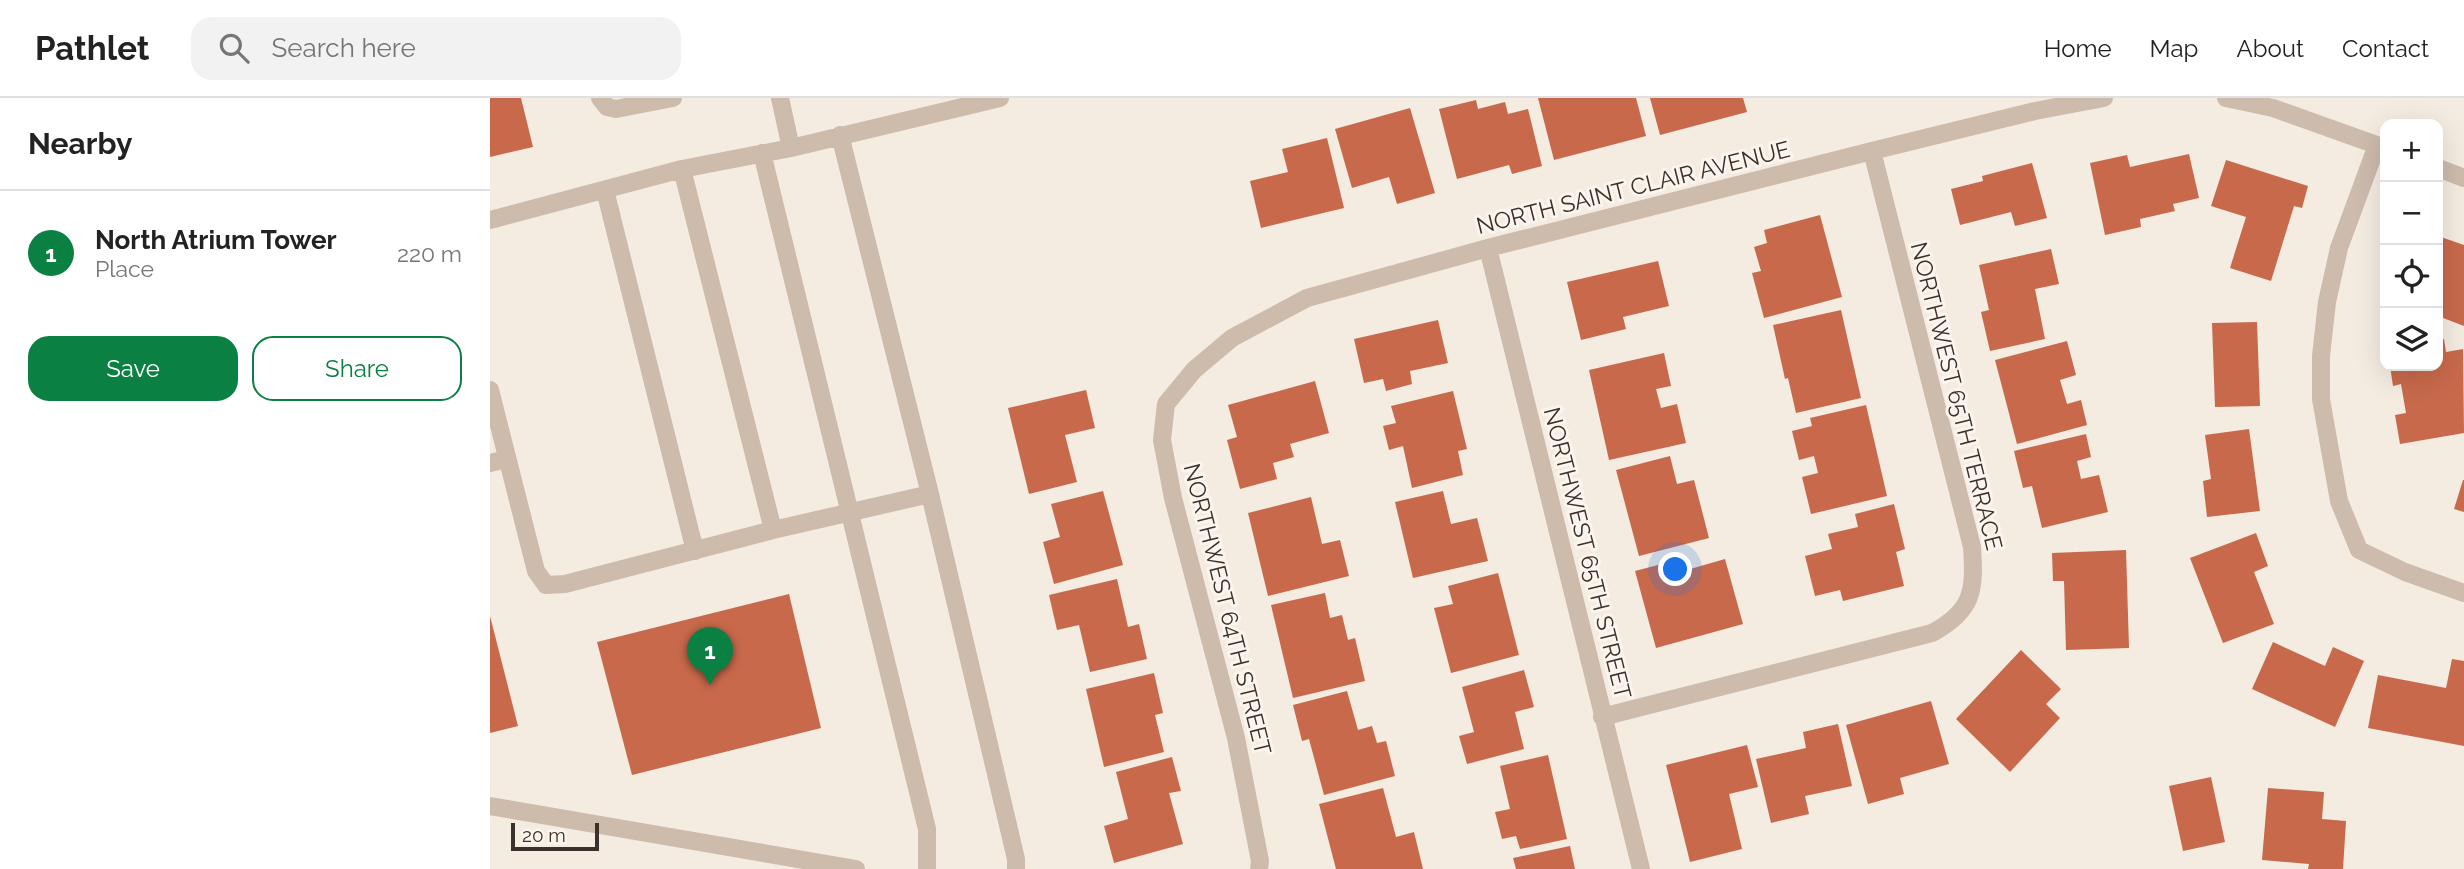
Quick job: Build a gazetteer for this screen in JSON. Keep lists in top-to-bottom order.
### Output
{
  "streets": {
    "street": [
      "NORTH SAINT CLAIR AVENUE",
      "NORTHWEST 65TH TERRACE",
      "NORTHWEST 65TH STREET",
      "NORTHWEST 64TH STREET"
    ]
  },
  "crossings": [
    ["NORTH SAINT CLAIR AVENUE", "NORTHWEST 65TH TERRACE"],
    ["NORTH SAINT CLAIR AVENUE", "NORTHWEST 65TH STREET"],
    ["NORTH SAINT CLAIR AVENUE", "NORTHWEST 64TH STREET"],
    ["NORTHWEST 65TH TERRACE", "NORTHWEST 65TH STREET"]
  ],
  "scale_bar": "20 m",
  "page": {
    "header": "Pathlet",
    "search": "Search here",
    "nav": [
      "Home",
      "Map",
      "About",
      "Contact"
    ],
    "heading": "Nearby",
    "map_buttons": ["+", "−"],
    "list": [
      {
        "mark": "1",
        "name": "North Atrium Tower",
        "note": "Place",
        "value": "220 m"
      }
    ],
    "buttons": ["Save", "Share"],
    "pins": "1",
    "scale": "20 m"
  }
}
